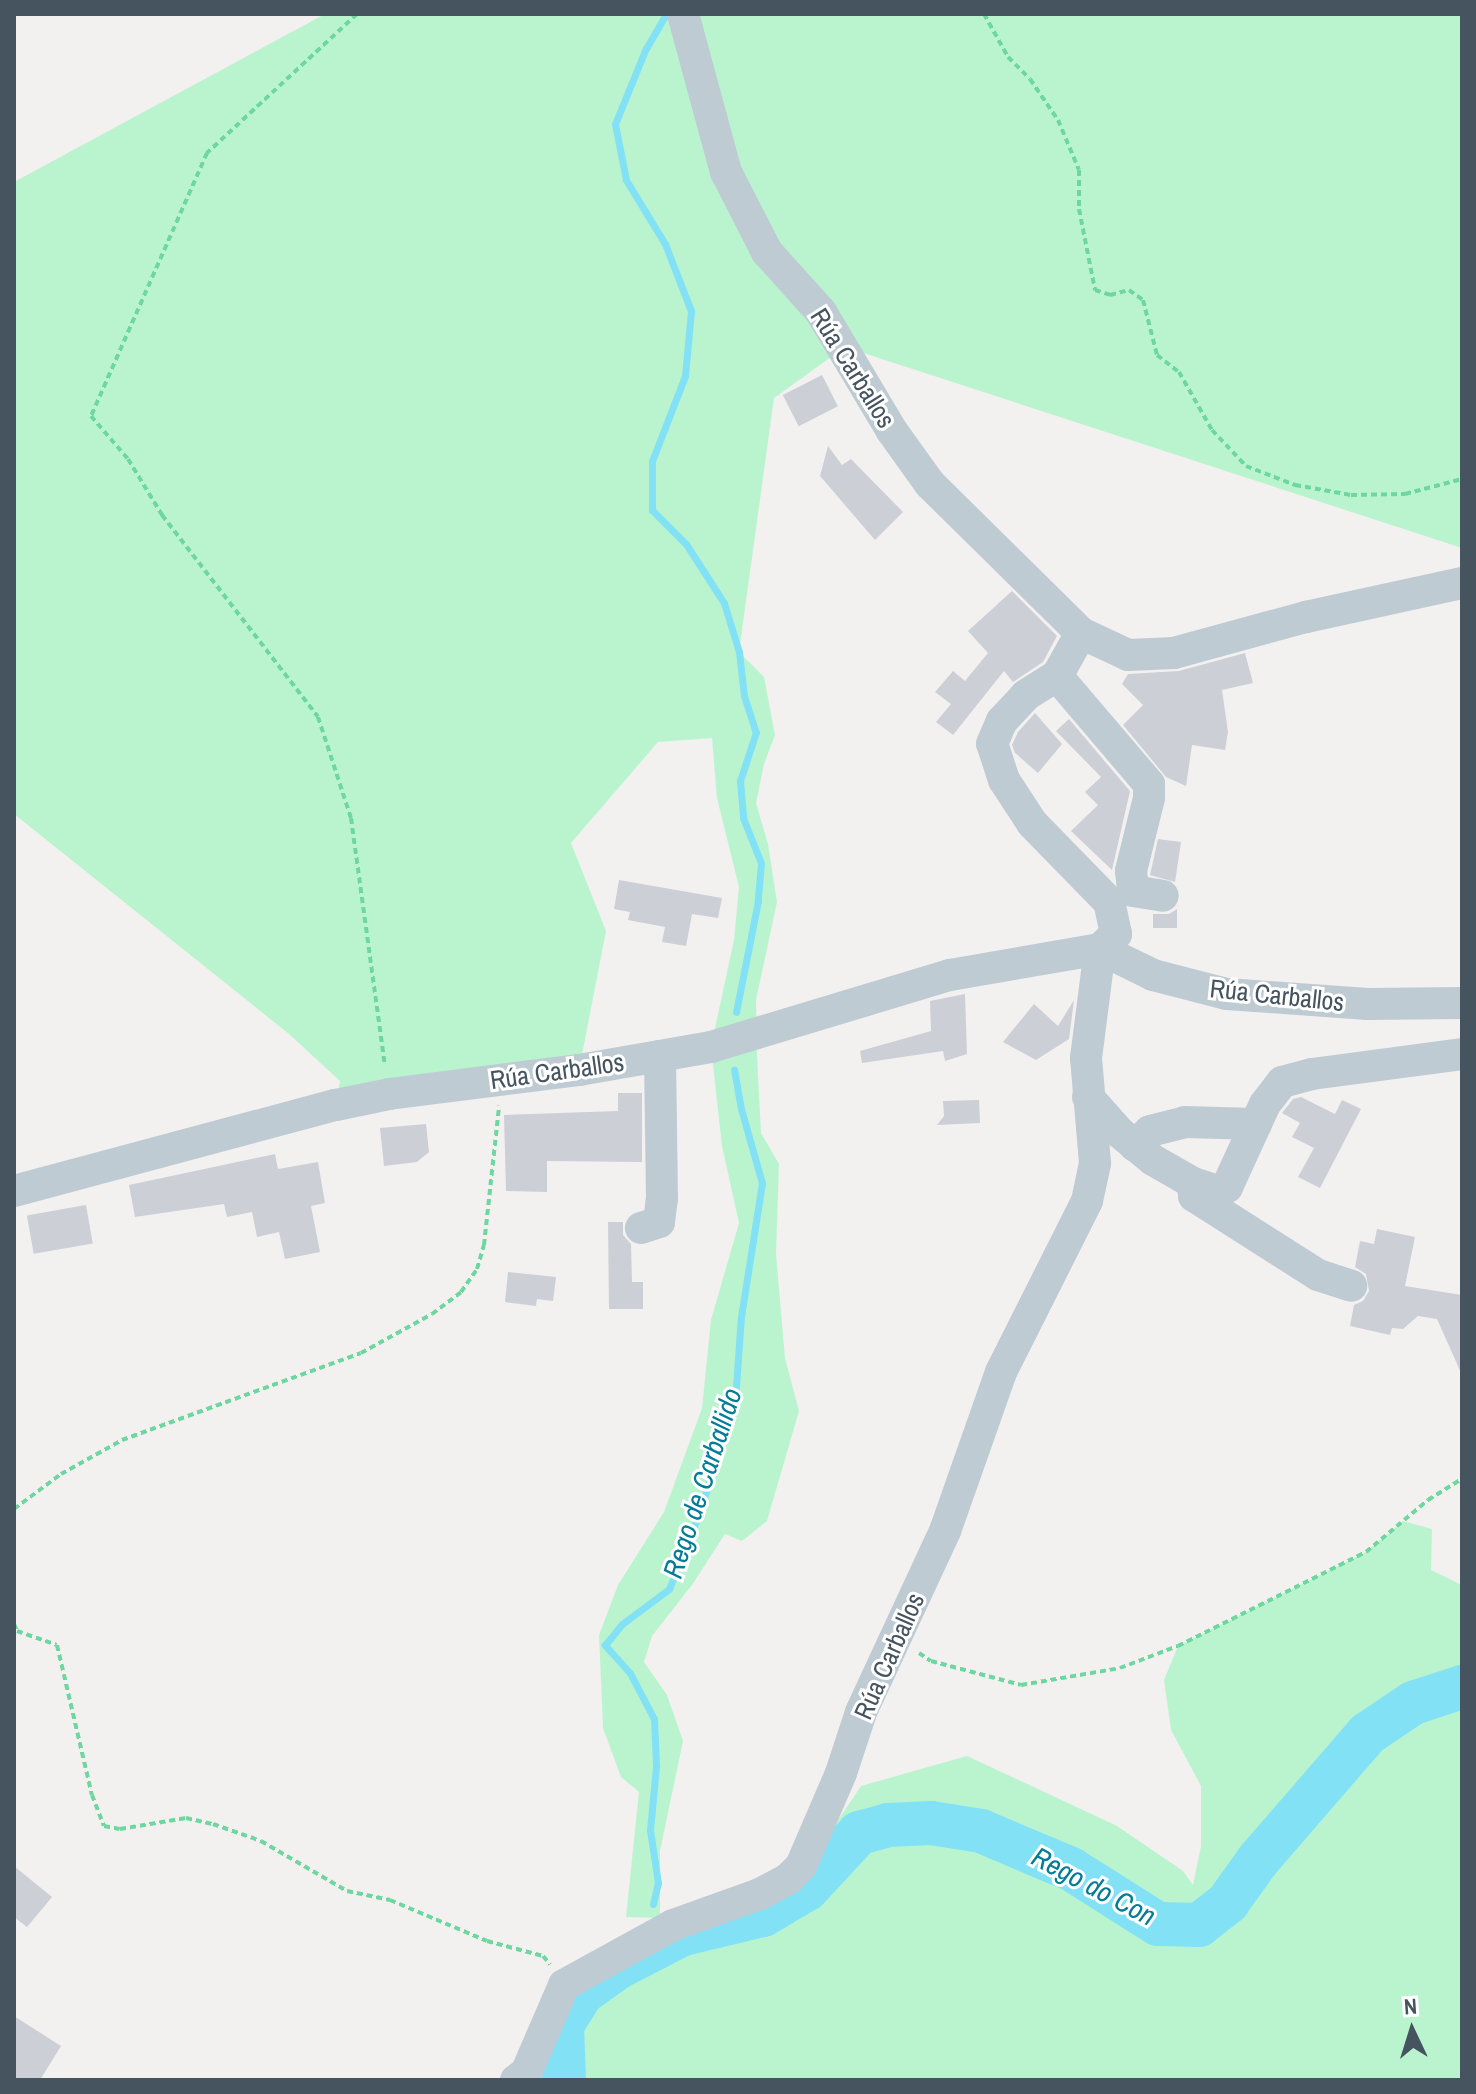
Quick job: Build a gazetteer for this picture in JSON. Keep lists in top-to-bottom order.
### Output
{
  "streets": {
    "street": ["Rúa Carballos"]
  },
  "water": ["Rego de Carballido", "Rego do Con"],
  "north": "top"
}
